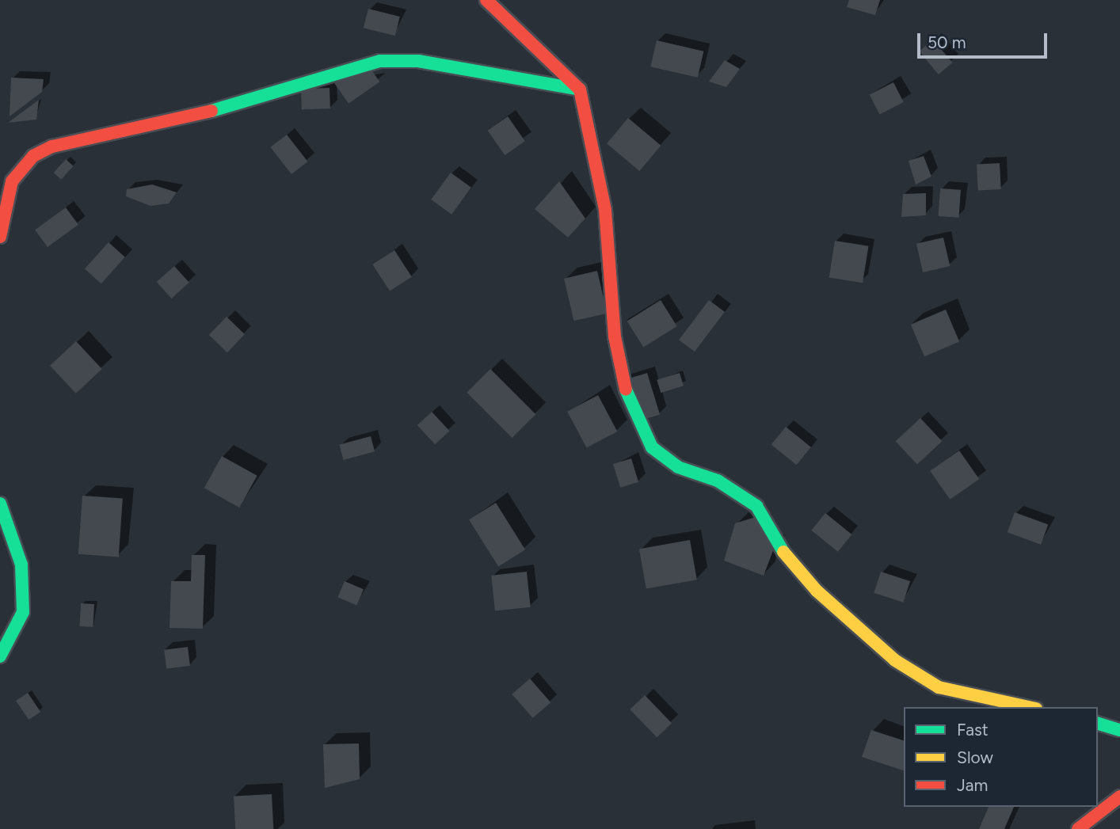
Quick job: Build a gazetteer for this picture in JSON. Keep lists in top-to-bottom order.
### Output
{
  "legend": ["Fast", "Slow", "Jam"],
  "scale_bar": "50 m"
}
